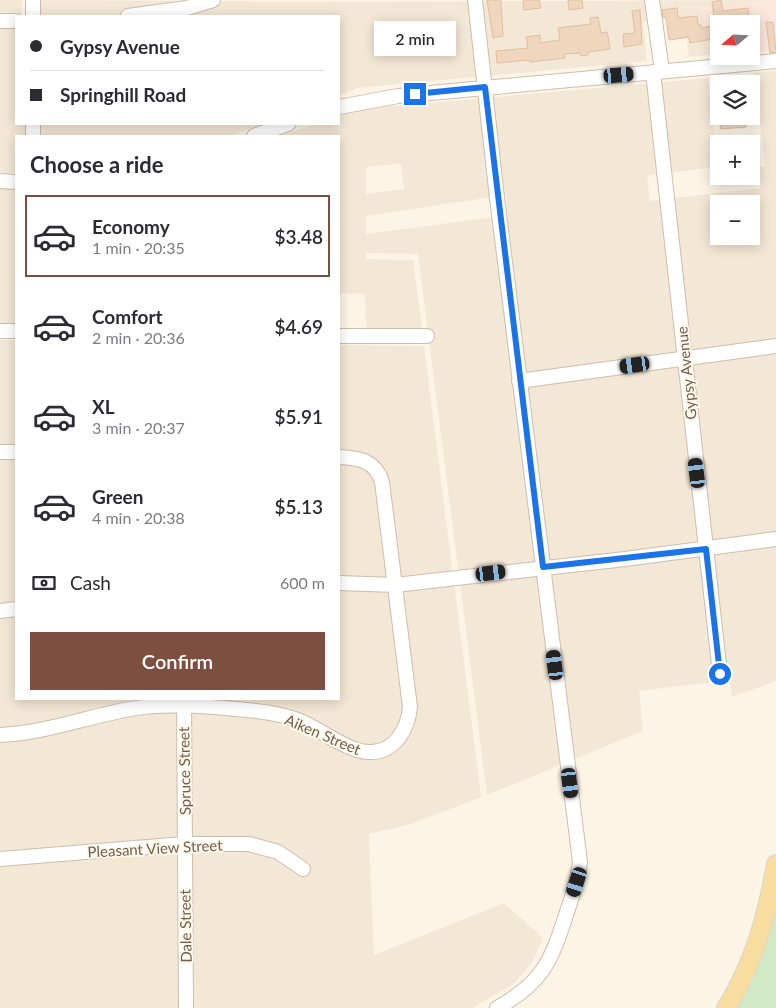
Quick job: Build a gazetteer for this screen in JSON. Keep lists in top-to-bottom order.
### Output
{
  "streets": {
    "street": [
      "Gypsy Avenue",
      "Aiken Street",
      "Spruce Street",
      "Pleasant View Street",
      "Dale Street"
    ]
  },
  "crossings": [
    ["Aiken Street", "Spruce Street"],
    ["Spruce Street", "Pleasant View Street"],
    ["Spruce Street", "Dale Street"],
    ["Pleasant View Street", "Dale Street"]
  ],
  "north": "left",
  "page": {
    "map_buttons": ["+", "−"],
    "banner": ["Gypsy Avenue", "Springhill Road"],
    "bubble": "2 min",
    "heading": "Choose a ride",
    "list": [
      {
        "name": "Economy",
        "note": "1 min · 20:35",
        "value": "$3.48"
      },
      {
        "name": "Comfort",
        "note": "2 min · 20:36",
        "value": "$4.69"
      },
      {
        "name": "XL",
        "note": "3 min · 20:37",
        "value": "$5.91"
      },
      {
        "name": "Green",
        "note": "4 min · 20:38",
        "value": "$5.13"
      }
    ],
    "pay": ["Cash", "600 m"],
    "buttons": "Confirm"
  }
}
